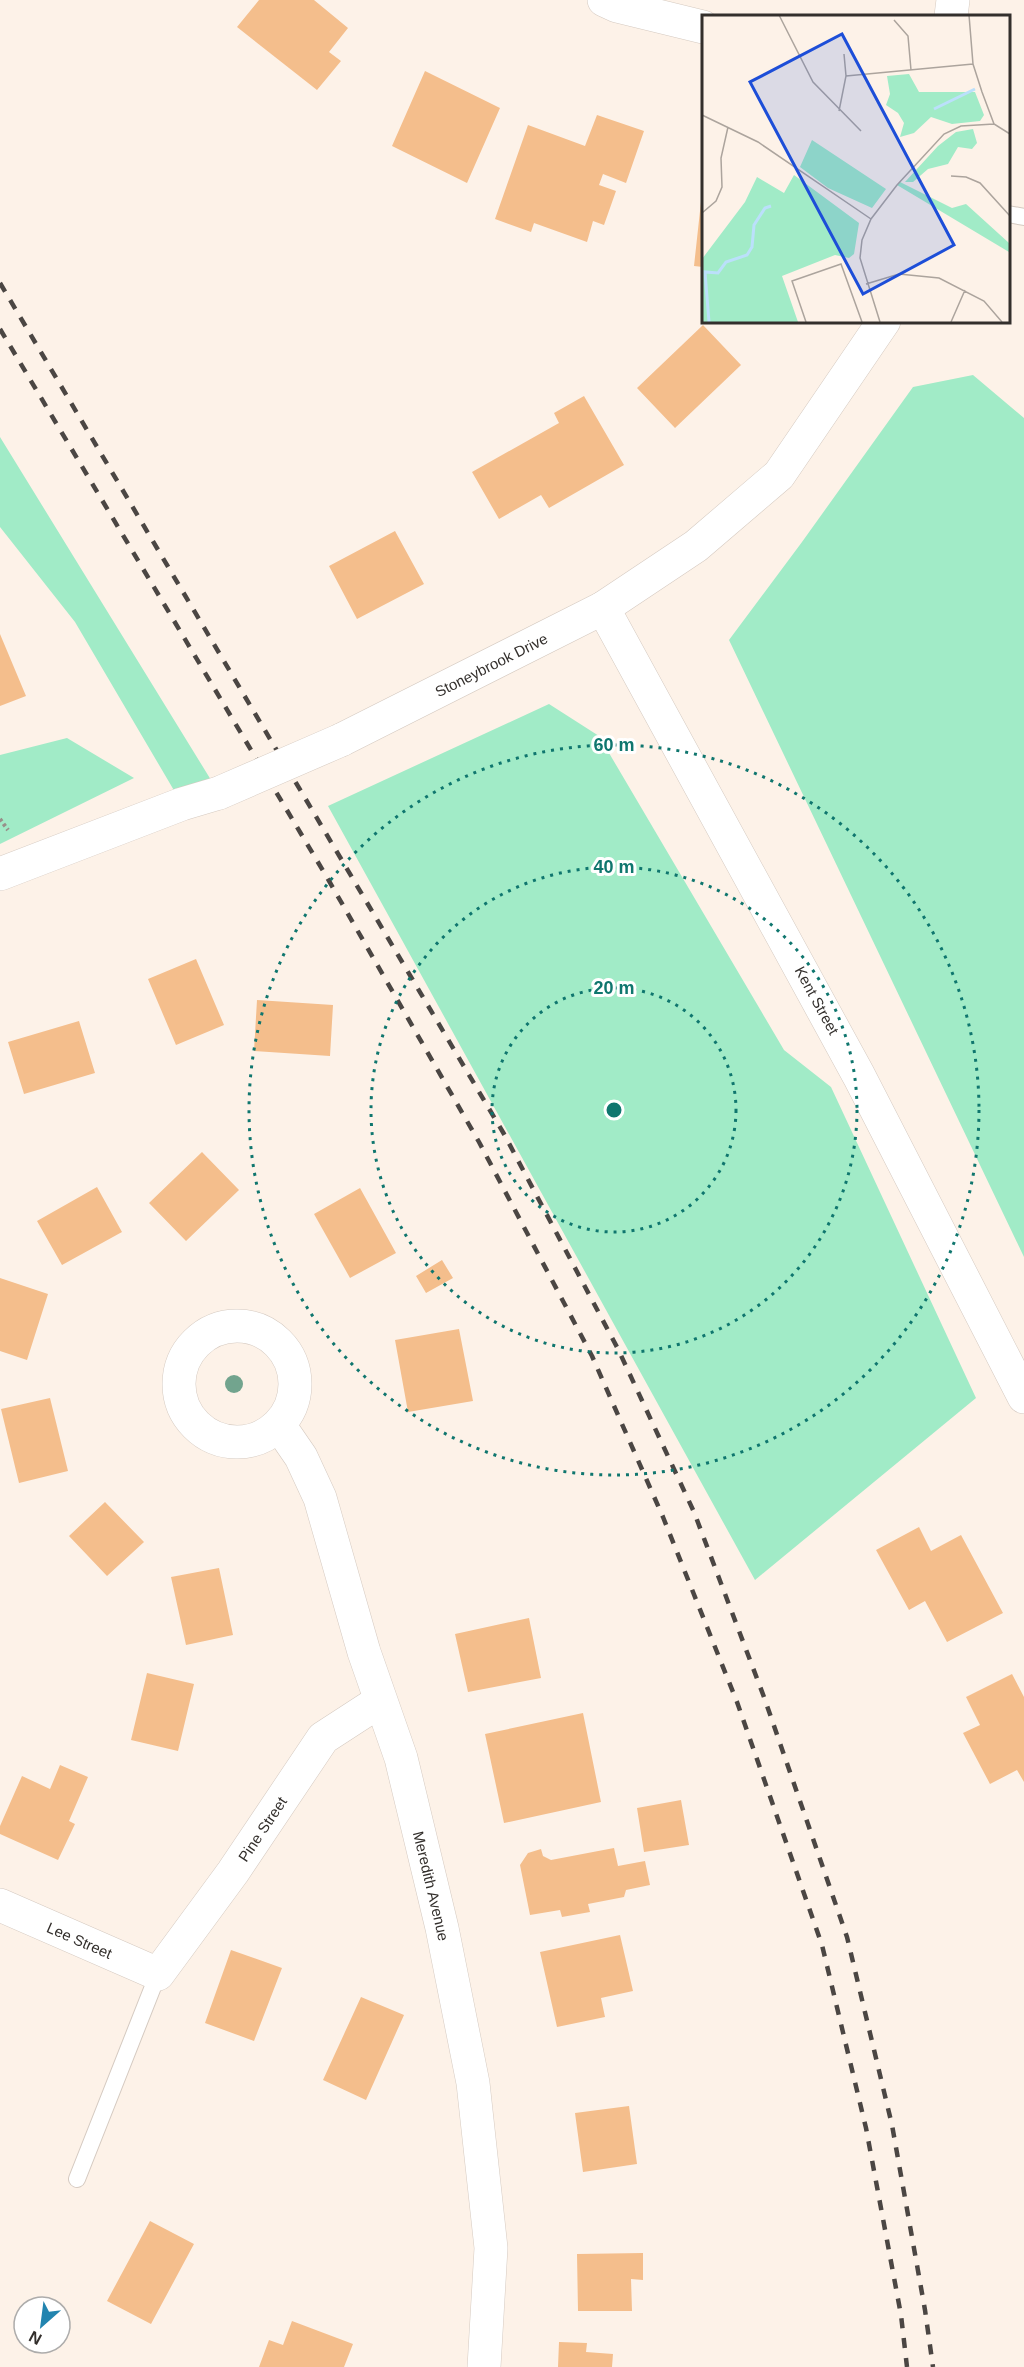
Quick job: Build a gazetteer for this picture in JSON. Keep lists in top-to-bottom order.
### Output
{
  "streets": {
    "street": [
      "Stoneybrook Drive",
      "Kent Street",
      "Pine Street",
      "Meredith Avenue",
      "Lee Street"
    ]
  },
  "crossings": [
    ["Stoneybrook Drive", "Kent Street"],
    ["Pine Street", "Meredith Avenue"],
    ["Pine Street", "Lee Street"]
  ],
  "north": "bottom left",
  "rings": ["60 m", "40 m", "20 m"]
}
